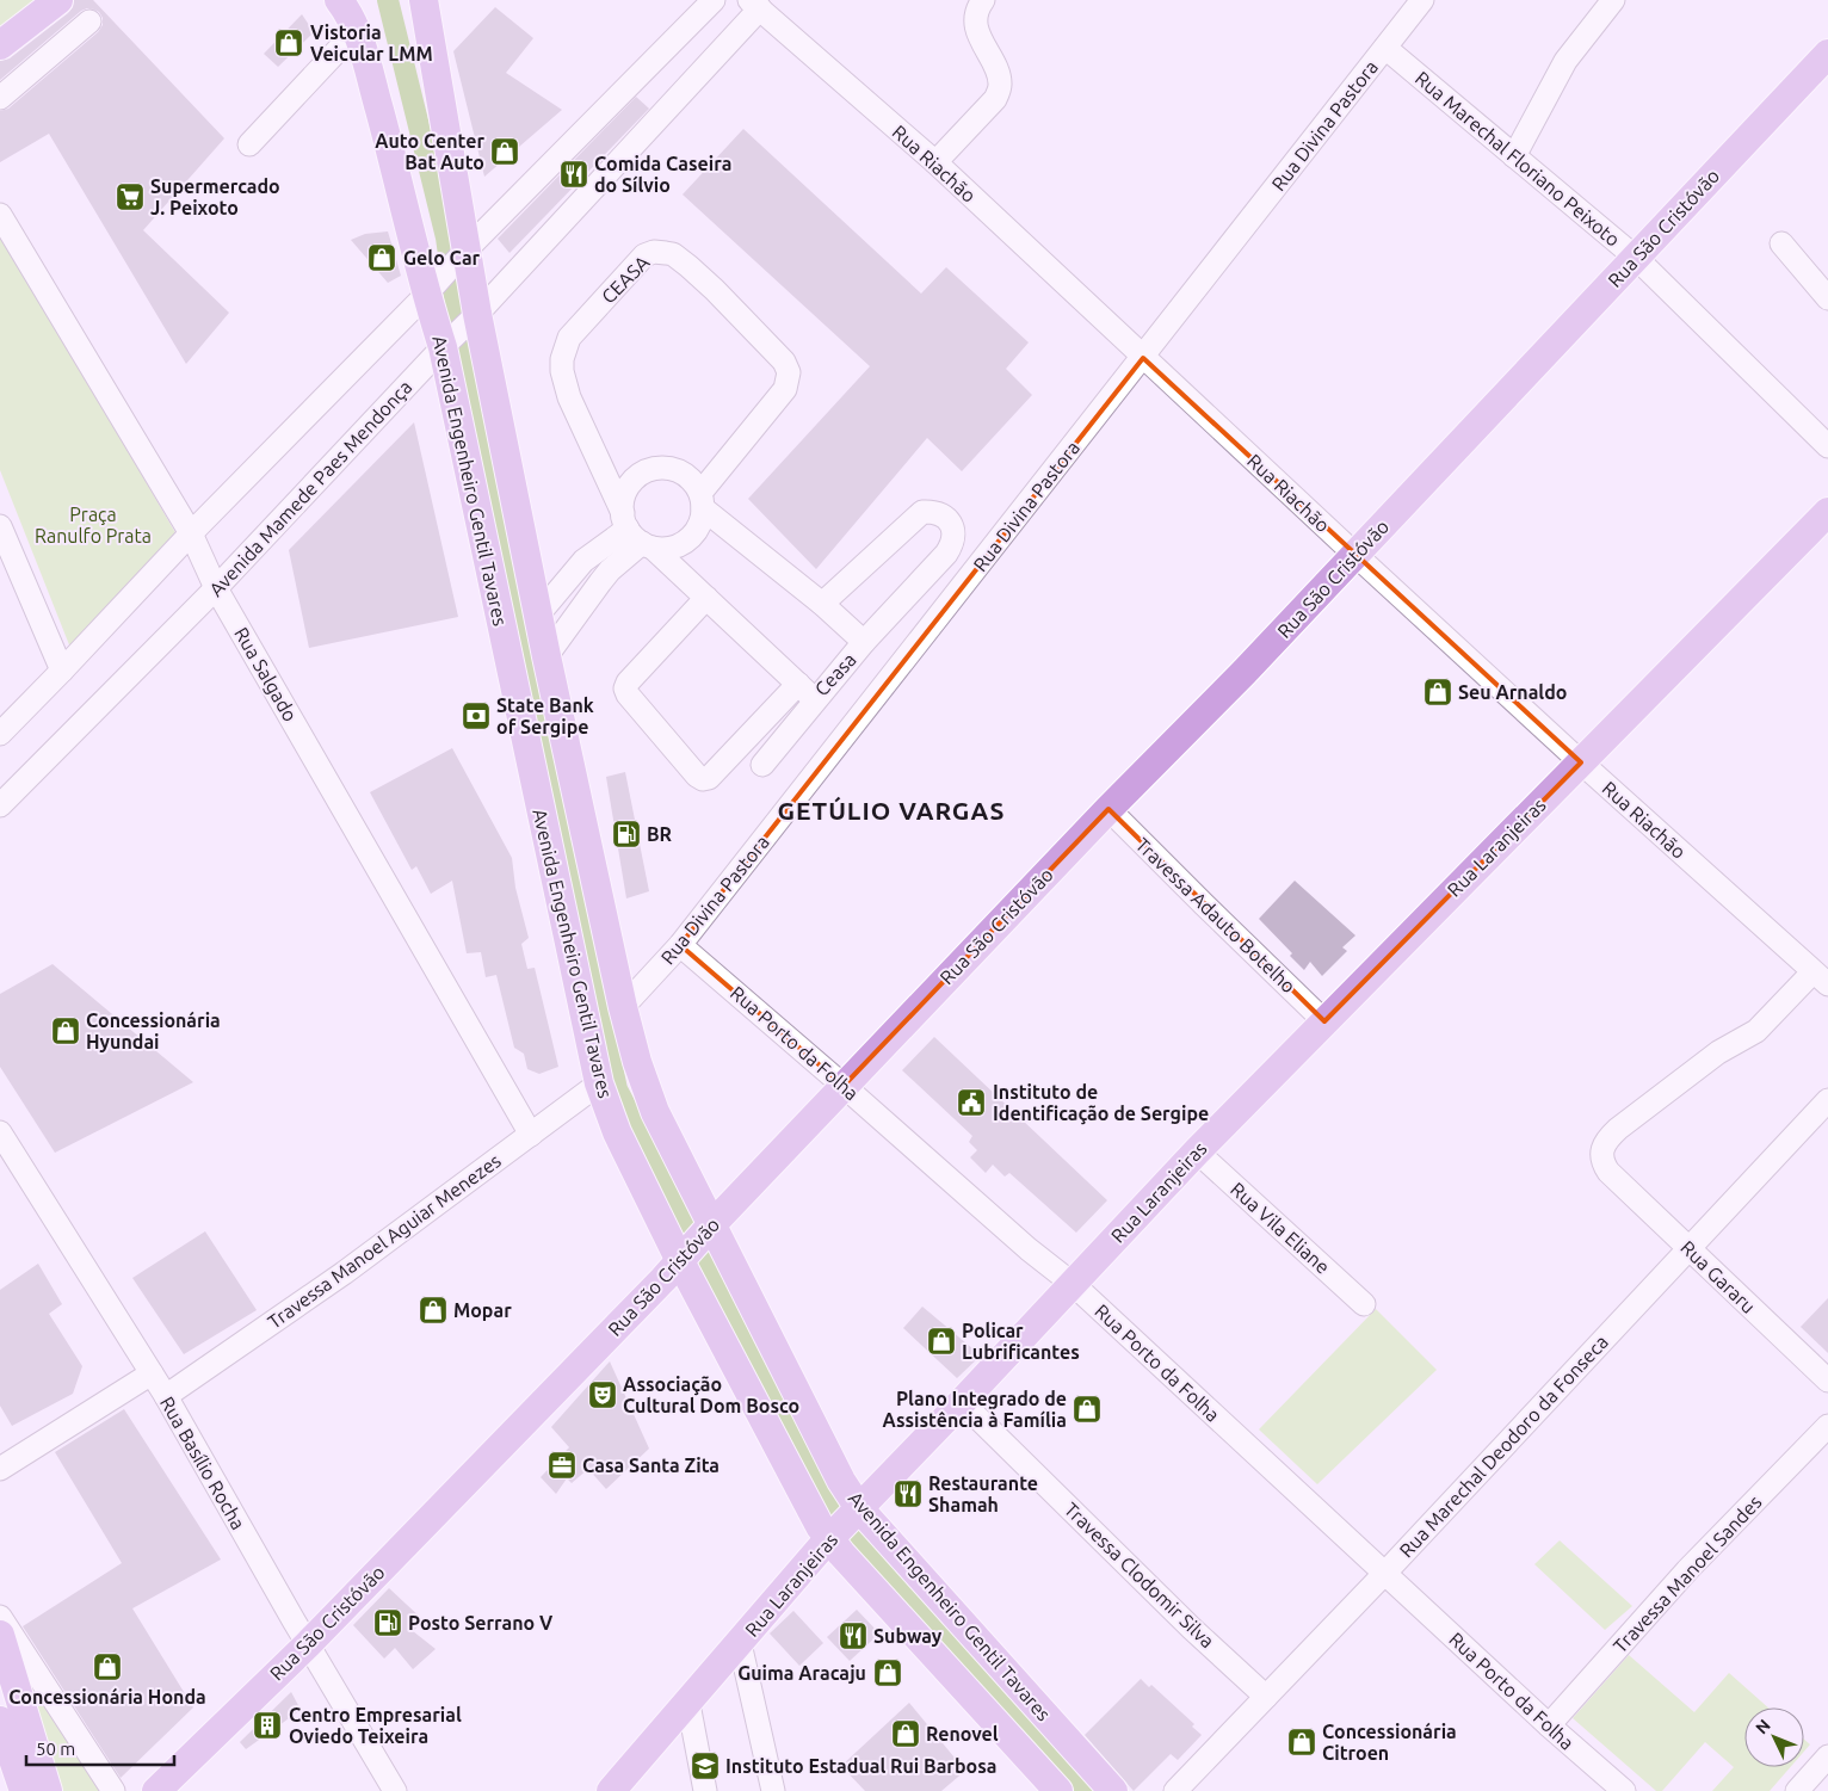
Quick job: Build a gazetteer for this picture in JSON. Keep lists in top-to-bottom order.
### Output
{
  "streets": {
    "main road": ["Rua São Cristóvão", "Avenida Engenheiro Gentil Tavares", "Rua Laranjeiras"],
    "street": [
      "Rua Divina Pastora",
      "Rua Marechal Floriano Peixoto",
      "Rua Riachão",
      "CEASA",
      "Avenida Mamede Paes Mendonça",
      "Rua Salgado",
      "Ceasa",
      "Travessa Adauto Botelho",
      "Rua Porto da Folha",
      "Rua Vila Eliane",
      "Travessa Manoel Aguiar Menezes",
      "Rua Gararu",
      "Rua Marechal Deodoro da Fonseca",
      "Rua Basílio Rocha",
      "Travessa Manoel Sandes",
      "Travessa Clodomir Silva"
    ]
  },
  "crossings": [
    ["Rua Divina Pastora", "Rua Marechal Floriano Peixoto"],
    ["Rua Divina Pastora", "Rua Riachão"],
    ["Rua Divina Pastora", "Avenida Engenheiro Gentil Tavares"],
    ["Rua Divina Pastora", "Rua Porto da Folha"],
    ["Rua Marechal Floriano Peixoto", "Rua São Cristóvão"],
    ["Rua Riachão", "Rua São Cristóvão"],
    ["Rua Riachão", "Avenida Mamede Paes Mendonça"],
    ["Rua Riachão", "Rua Laranjeiras"],
    ["Rua Riachão", "Rua Gararu"],
    ["Rua São Cristóvão", "Avenida Engenheiro Gentil Tavares"],
    ["Rua São Cristóvão", "Travessa Adauto Botelho"],
    ["Rua São Cristóvão", "Rua Porto da Folha"],
    ["Rua São Cristóvão", "Rua Basílio Rocha"],
    ["CEASA", "Ceasa"],
    ["Avenida Engenheiro Gentil Tavares", "Avenida Mamede Paes Mendonça"],
    ["Avenida Engenheiro Gentil Tavares", "Rua Laranjeiras"],
    ["Avenida Engenheiro Gentil Tavares", "Travessa Manoel Aguiar Menezes"],
    ["Avenida Mamede Paes Mendonça", "Rua Salgado"],
    ["Rua Salgado", "Travessa Manoel Aguiar Menezes"],
    ["Rua Laranjeiras", "Travessa Adauto Botelho"],
    ["Rua Laranjeiras", "Rua Porto da Folha"],
    ["Rua Laranjeiras", "Rua Vila Eliane"],
    ["Rua Laranjeiras", "Travessa Clodomir Silva"],
    ["Rua Porto da Folha", "Rua Marechal Deodoro da Fonseca"],
    ["Rua Porto da Folha", "Travessa Manoel Sandes"],
    ["Travessa Manoel Aguiar Menezes", "Rua Basílio Rocha"],
    ["Rua Gararu", "Rua Marechal Deodoro da Fonseca"],
    ["Rua Marechal Deodoro da Fonseca", "Travessa Clodomir Silva"]
  ],
  "districts": ["GETÚLIO VARGAS"],
  "parks": ["Praça Ranulfo Prata"],
  "places": {
    "shop": [
      "Vistoria Veicular LMM",
      "Auto Center Bat Auto",
      "Gelo Car",
      "Seu Arnaldo",
      "Concessionária Hyundai",
      "Mopar",
      "Policar Lubrificantes",
      "Plano Integrado de Assistência à Família",
      "Concessionária Honda",
      "Guima Aracaju",
      "Renovel",
      "Concessionária Citroen"
    ],
    "restaurant": ["Comida Caseira do Sílvio", "Restaurante Shamah", "Subway"],
    "supermarket": ["Supermercado J. Peixoto"],
    "bank": ["State Bank of Sergipe"],
    "fuel station": ["BR", "Posto Serrano V"],
    "public building": ["Instituto de Identificação de Sergipe"],
    "theatre": ["Associação Cultural Dom Bosco"],
    "office": ["Casa Santa Zita"],
    "building": ["Centro Empresarial Oviedo Teixeira"],
    "school or university": ["Instituto Estadual Rui Barbosa"]
  },
  "scale_bar": "50 m",
  "north": "top left"
}
